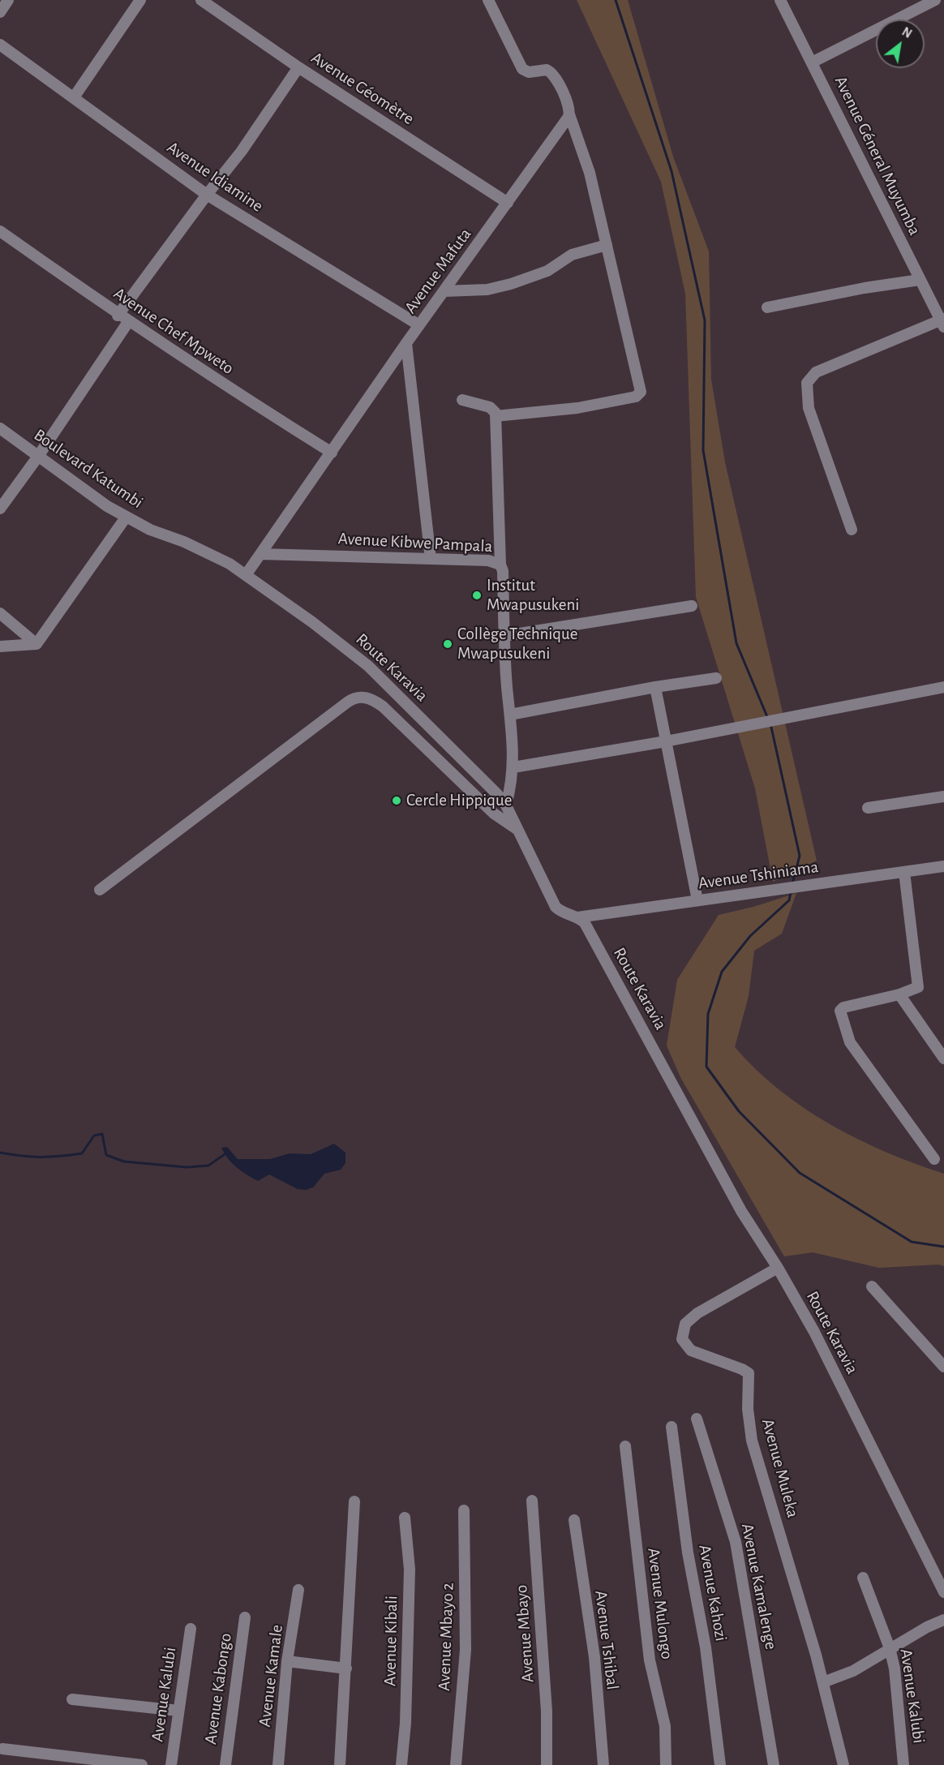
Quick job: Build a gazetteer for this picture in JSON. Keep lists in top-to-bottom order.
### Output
{
  "streets": {
    "street": [
      "Avenue Géomètre",
      "Avenue Géneral Muyumba",
      "Avenue Idiamine",
      "Avenue Mafuta",
      "Avenue Chef Mpweto",
      "Boulevard Katumbi",
      "Avenue Kibwe Pampala",
      "Route Karavia",
      "Avenue Tshiniama",
      "Avenue Muleka",
      "Avenue Kamalenge",
      "Avenue Kahozi",
      "Avenue Mulongo",
      "Avenue Mbayo",
      "Avenue Mbayo 2",
      "Avenue Tshibal",
      "Avenue Kibali",
      "Avenue Kamale",
      "Avenue Kabongo",
      "Avenue Kalubi"
    ]
  },
  "crossings": [
    ["Avenue Géomètre", "Avenue Mafuta"],
    ["Avenue Idiamine", "Avenue Mafuta"],
    ["Avenue Mafuta", "Avenue Chef Mpweto"],
    ["Avenue Mafuta", "Avenue Kibwe Pampala"],
    ["Avenue Mafuta", "Route Karavia"],
    ["Boulevard Katumbi", "Route Karavia"],
    ["Avenue Kibwe Pampala", "Route Karavia"],
    ["Route Karavia", "Avenue Tshiniama"],
    ["Route Karavia", "Avenue Muleka"]
  ],
  "places": ["Institut Mwapusukeni", "Collège Technique Mwapusukeni", "Cercle Hippique"],
  "north": "top right"
}
